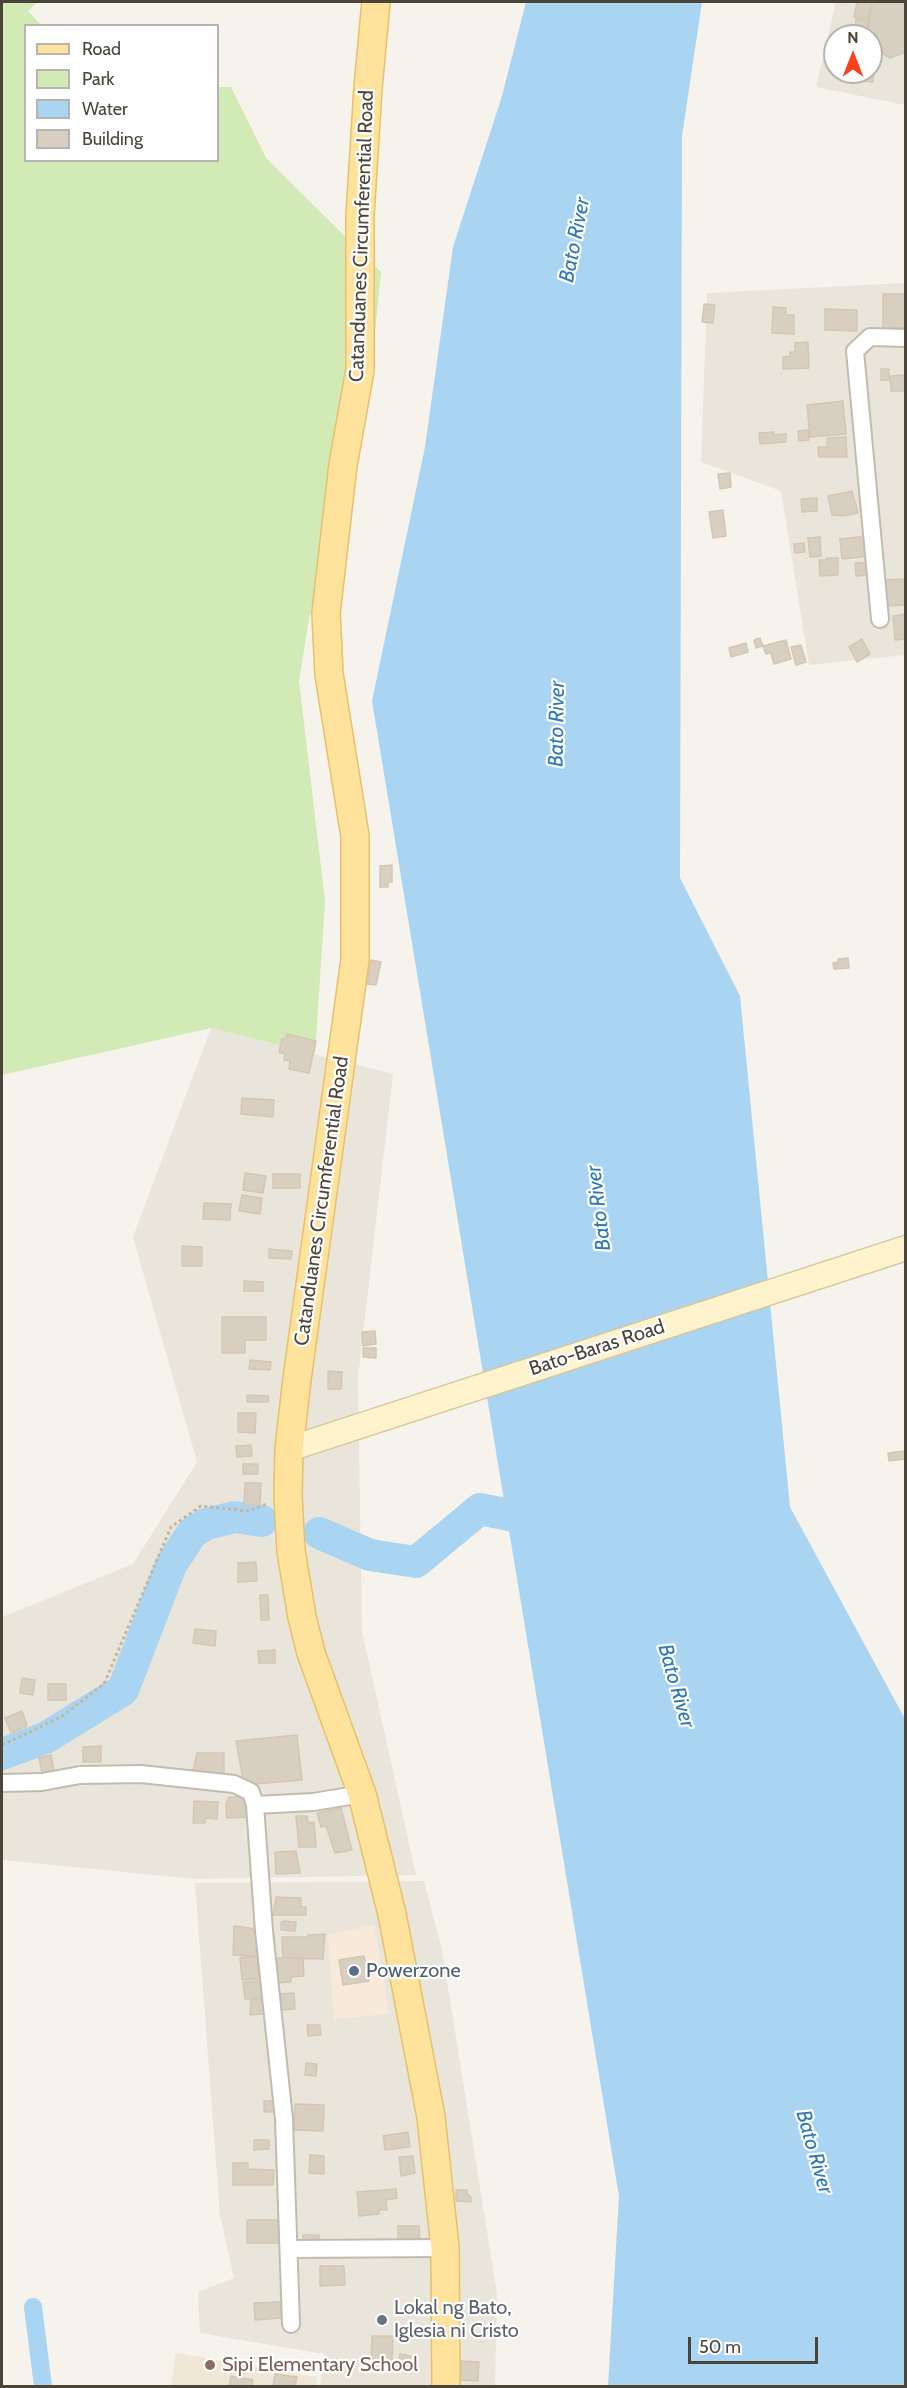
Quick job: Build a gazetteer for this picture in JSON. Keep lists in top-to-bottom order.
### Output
{
  "streets": {
    "main road": ["Catanduanes Circumferential Road", "Bato-Baras Road"]
  },
  "crossings": [
    ["Catanduanes Circumferential Road", "Bato-Baras Road"]
  ],
  "water": ["Bato River"],
  "places": ["Powerzone", "Lokal ng Bato, Iglesia ni Cristo", "Sipi Elementary School"],
  "legend": [
    "Road",
    "Park",
    "Water",
    "Building"
  ],
  "scale_bar": "50 m",
  "north": "top"
}
